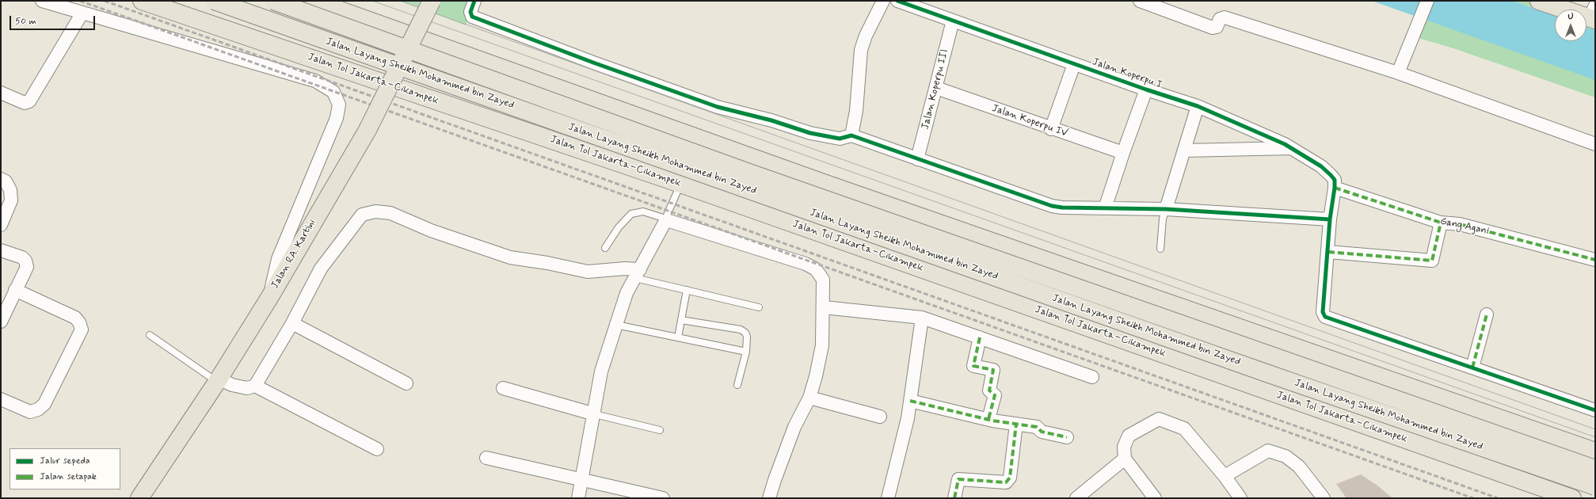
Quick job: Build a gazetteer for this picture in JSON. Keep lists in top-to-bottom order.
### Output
{
  "streets": {
    "main road": ["Jalan Layang Sheikh Mohammed bin Zayed", "Jalan Tol Jakarta–Cikampek", "Jalan RA. Kartini"],
    "street": [
      "Jalan Koperpu I",
      "Jalan Koperpu III",
      "Jalan Koperpu IV",
      "Gang Agani"
    ]
  },
  "crossings": [
    ["Jalan Koperpu I", "Jalan Koperpu III"],
    ["Jalan Koperpu I", "Gang Agani"],
    ["Jalan Koperpu III", "Jalan Koperpu IV"]
  ],
  "legend": ["Jalur sepeda", "Jalan setapak"],
  "scale_bar": "50 m",
  "north": "top"
}
